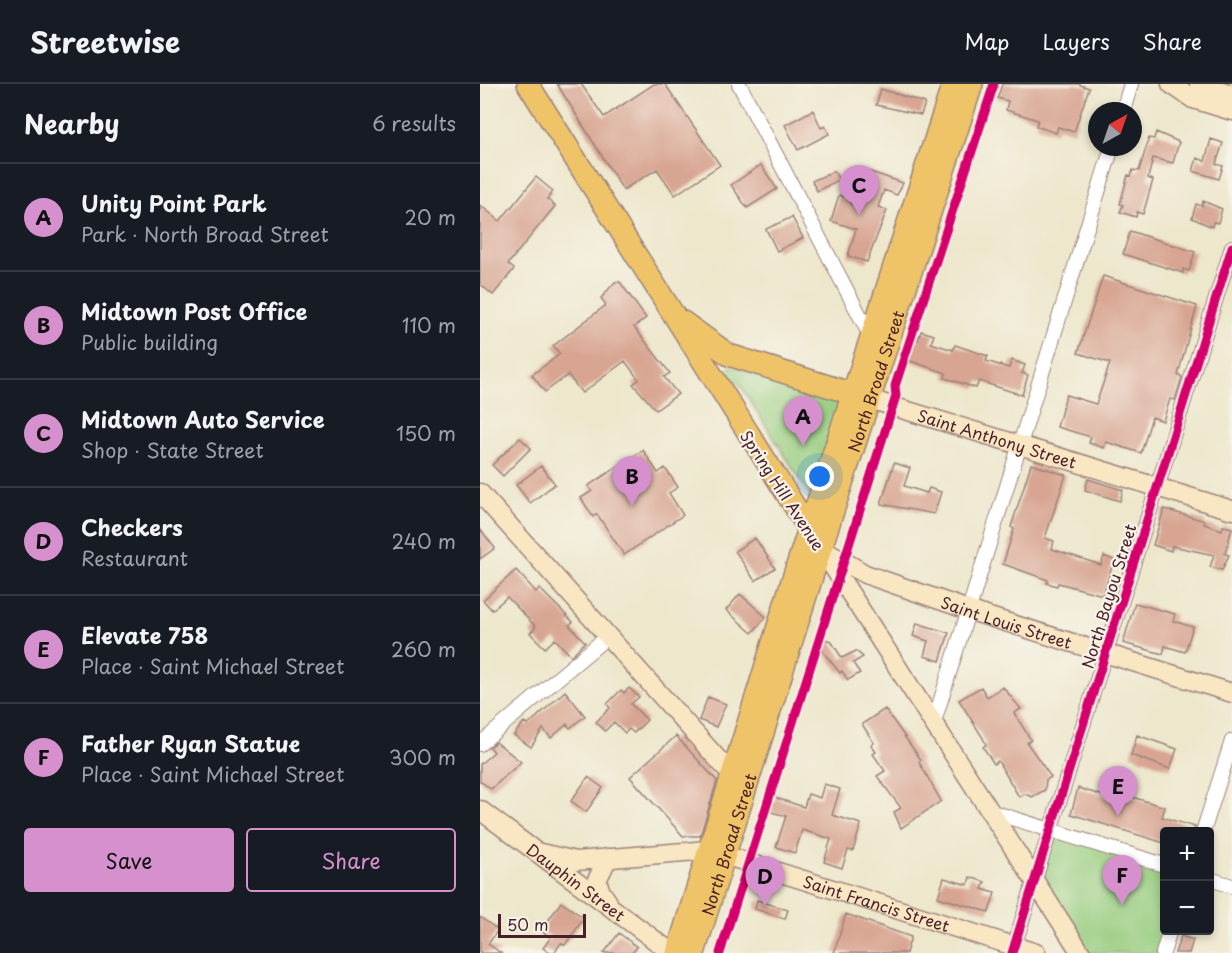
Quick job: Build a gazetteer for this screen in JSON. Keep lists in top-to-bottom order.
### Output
{
  "streets": {
    "main road": ["North Broad Street", "Saint Anthony Street", "Spring Hill Avenue"],
    "street": [
      "North Bayou Street",
      "Saint Louis Street",
      "Dauphin Street",
      "Saint Francis Street"
    ]
  },
  "crossings": [
    ["North Broad Street", "Saint Anthony Street"],
    ["North Broad Street", "Spring Hill Avenue"],
    ["North Broad Street", "Saint Louis Street"],
    ["North Broad Street", "Saint Francis Street"],
    ["Saint Anthony Street", "Spring Hill Avenue"],
    ["Saint Anthony Street", "North Bayou Street"],
    ["Spring Hill Avenue", "North Bayou Street"],
    ["Spring Hill Avenue", "Saint Louis Street"],
    ["North Bayou Street", "Saint Louis Street"],
    ["North Bayou Street", "Saint Francis Street"],
    ["Dauphin Street", "Saint Francis Street"]
  ],
  "scale_bar": "50 m",
  "north": "top right",
  "page": {
    "header": "Streetwise",
    "nav": ["Map", "Layers", "Share"],
    "heading": ["Nearby", "6 results"],
    "list": [
      {
        "mark": "A",
        "name": "Unity Point Park",
        "note": "Park · North Broad Street",
        "value": "20 m"
      },
      {
        "mark": "B",
        "name": "Midtown Post Office",
        "note": "Public building",
        "value": "110 m"
      },
      {
        "mark": "C",
        "name": "Midtown Auto Service",
        "note": "Shop · State Street",
        "value": "150 m"
      },
      {
        "mark": "D",
        "name": "Checkers",
        "note": "Restaurant",
        "value": "240 m"
      },
      {
        "mark": "E",
        "name": "Elevate 758",
        "note": "Place · Saint Michael Street",
        "value": "260 m"
      },
      {
        "mark": "F",
        "name": "Father Ryan Statue",
        "note": "Place · Saint Michael Street",
        "value": "300 m"
      }
    ],
    "pins": [
      "C",
      "A",
      "B",
      "E",
      "F",
      "D"
    ],
    "buttons": ["Save", "Share"],
    "map_buttons": ["+", "−"],
    "scale": "50 m"
  }
}
